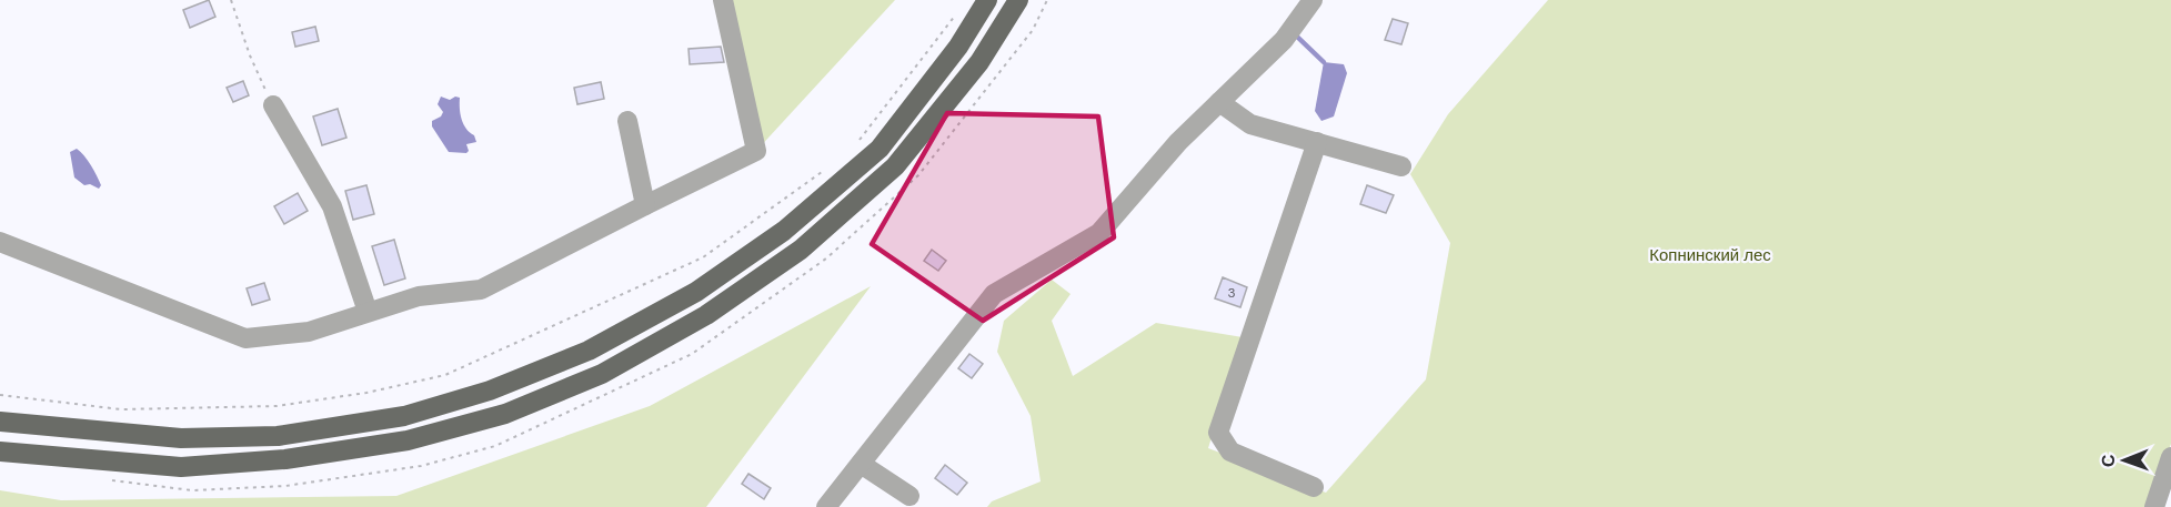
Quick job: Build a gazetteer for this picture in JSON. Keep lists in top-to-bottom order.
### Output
{
  "parks": ["Копнинский лес"],
  "house_numbers": ["3"],
  "north": "left"
}
